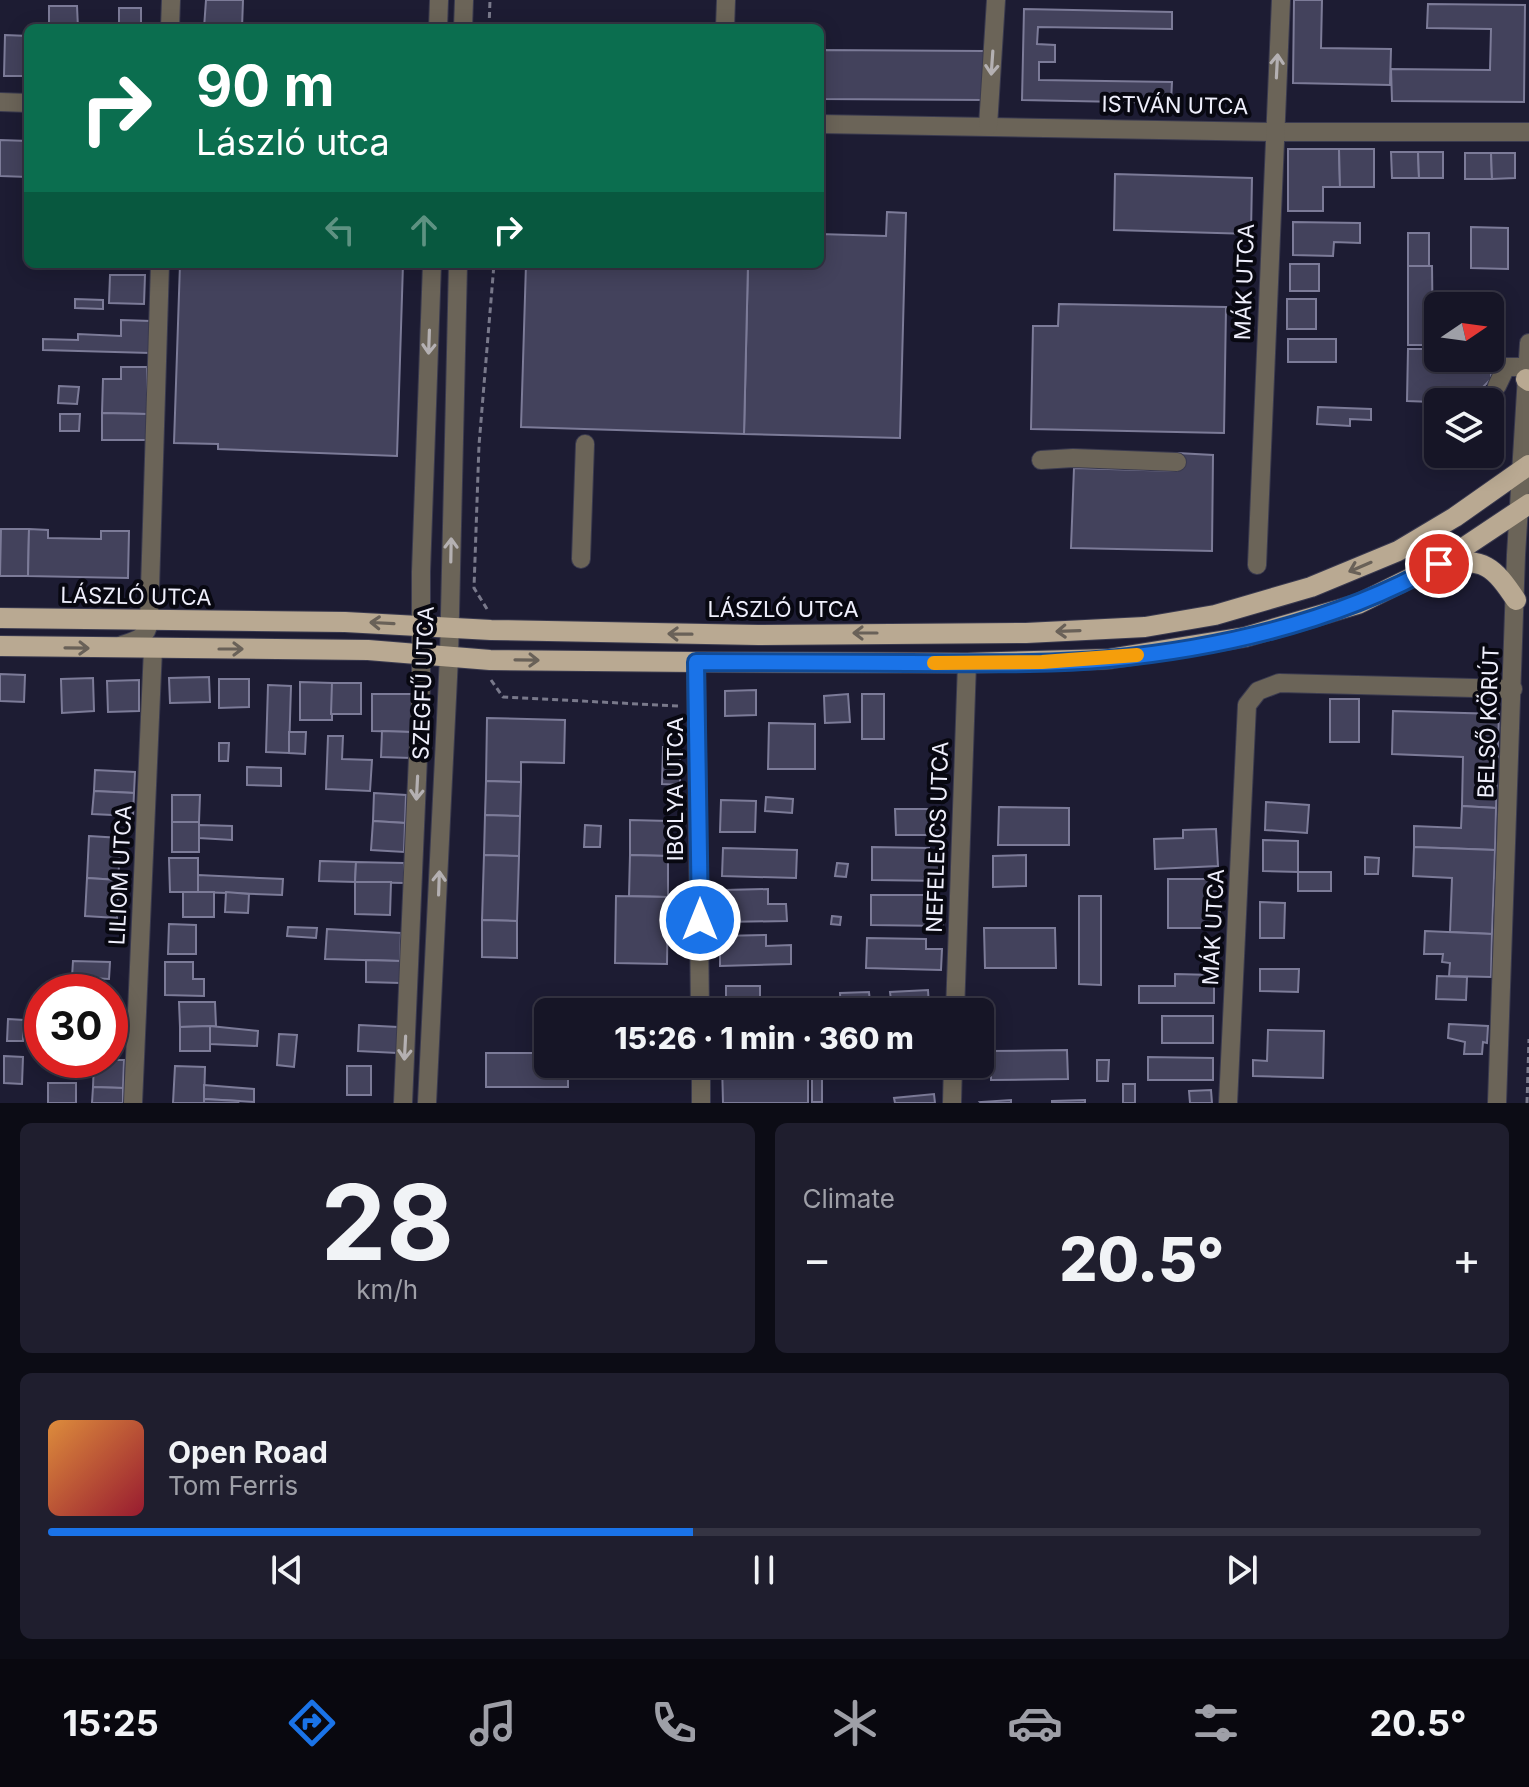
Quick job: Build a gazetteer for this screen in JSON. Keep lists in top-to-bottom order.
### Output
{
  "streets": {
    "main road": ["LÁSZLÓ UTCA"],
    "street": [
      "ISTVÁN UTCA",
      "MÁK UTCA",
      "SZEGFŰ UTCA",
      "BELSŐ KÖRÚT",
      "IBOLYA UTCA",
      "NEFELEJCS UTCA",
      "LILIOM UTCA"
    ]
  },
  "crossings": [
    ["ISTVÁN UTCA", "MÁK UTCA"],
    ["MÁK UTCA", "BELSŐ KÖRÚT"],
    ["LÁSZLÓ UTCA", "SZEGFŰ UTCA"],
    ["LÁSZLÓ UTCA", "BELSŐ KÖRÚT"]
  ],
  "north": "right",
  "page": {
    "turn": ["90 m", "László utca"],
    "limit": "30",
    "trip": "15:26 · 1 min · 360 m",
    "tile": [
      ["28", "km/h"],
      "Climate"
    ],
    "heat": ["−", "20.5°", "+"],
    "song": ["Open Road", "Tom Ferris"],
    "tabs": ["15:25", "20.5°"]
  }
}
